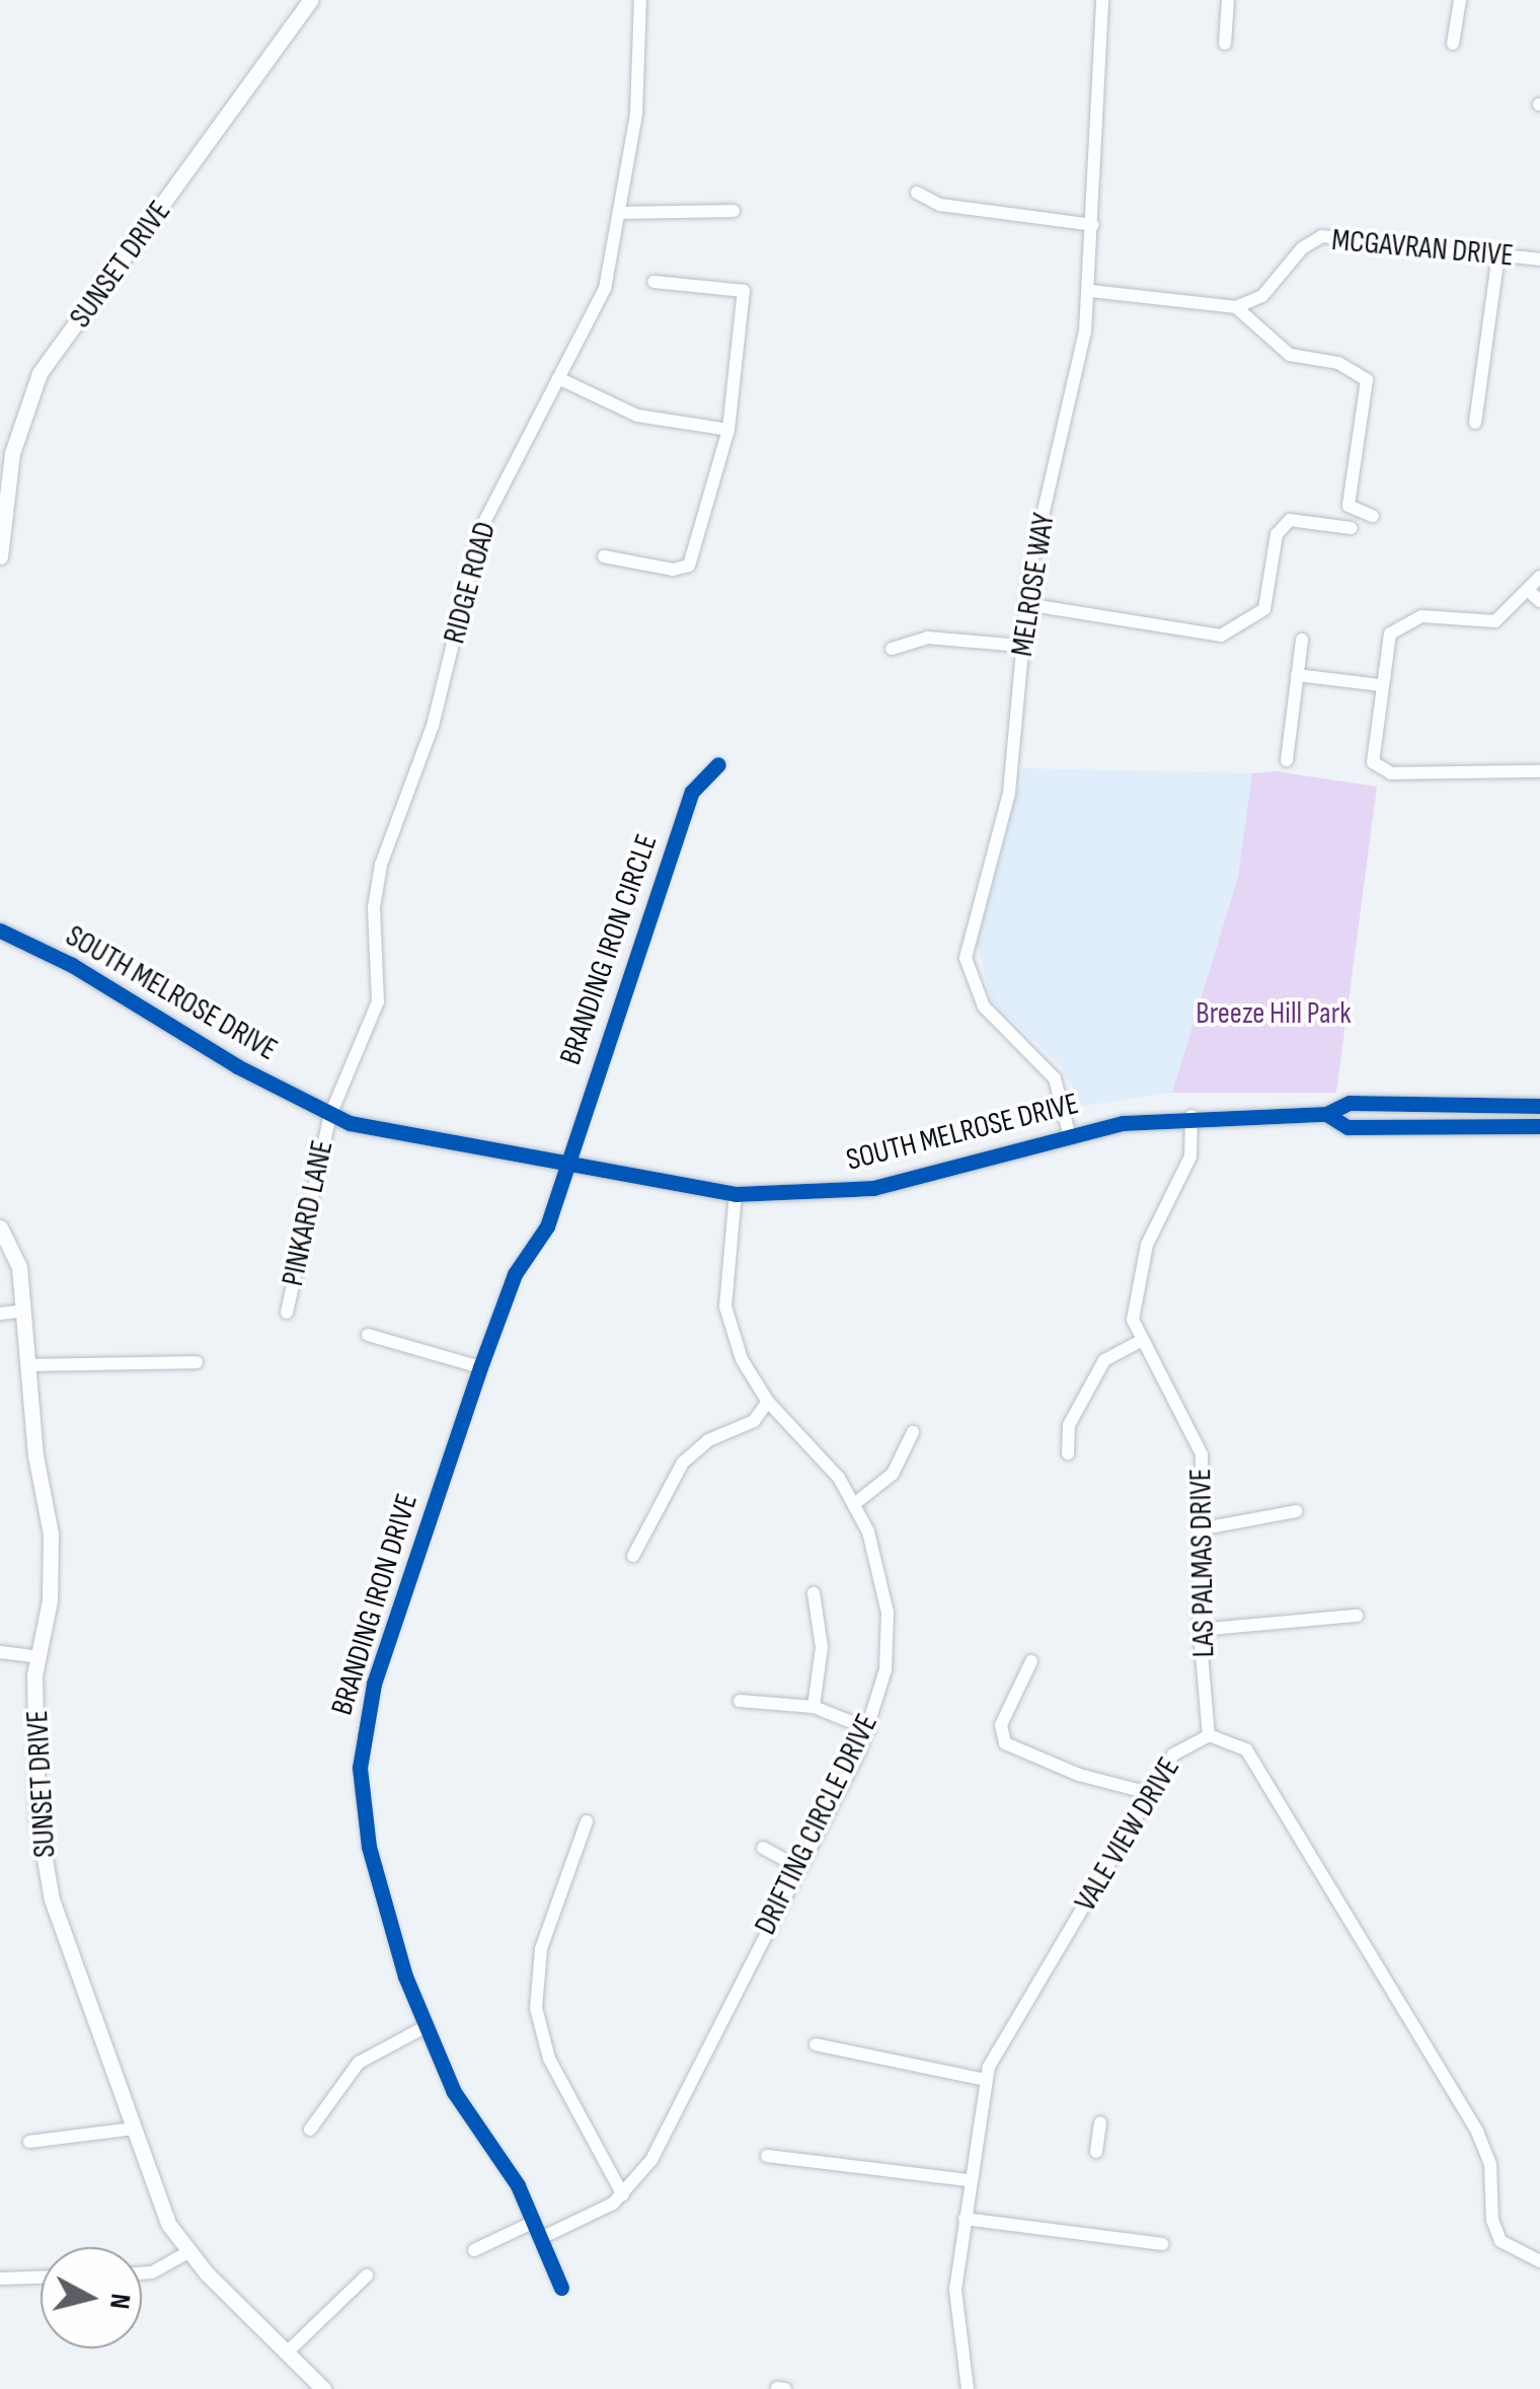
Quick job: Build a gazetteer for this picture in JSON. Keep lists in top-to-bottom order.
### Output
{
  "streets": {
    "main road": ["SUNSET DRIVE", "SOUTH MELROSE DRIVE"],
    "street": [
      "MCGAVRAN DRIVE",
      "RIDGE ROAD",
      "MELROSE WAY",
      "BRANDING IRON CIRCLE",
      "PINKARD LANE",
      "LAS PALMAS DRIVE",
      "BRANDING IRON DRIVE",
      "DRIFTING CIRCLE DRIVE",
      "VALE VIEW DRIVE"
    ]
  },
  "crossings": [
    ["RIDGE ROAD", "SOUTH MELROSE DRIVE"],
    ["RIDGE ROAD", "PINKARD LANE"],
    ["MELROSE WAY", "SOUTH MELROSE DRIVE"],
    ["BRANDING IRON CIRCLE", "SOUTH MELROSE DRIVE"],
    ["BRANDING IRON CIRCLE", "BRANDING IRON DRIVE"],
    ["SOUTH MELROSE DRIVE", "PINKARD LANE"],
    ["SOUTH MELROSE DRIVE", "LAS PALMAS DRIVE"],
    ["SOUTH MELROSE DRIVE", "BRANDING IRON DRIVE"],
    ["SOUTH MELROSE DRIVE", "DRIFTING CIRCLE DRIVE"],
    ["LAS PALMAS DRIVE", "VALE VIEW DRIVE"],
    ["BRANDING IRON DRIVE", "DRIFTING CIRCLE DRIVE"]
  ],
  "parks": ["Breeze Hill Park"],
  "north": "right"
}
